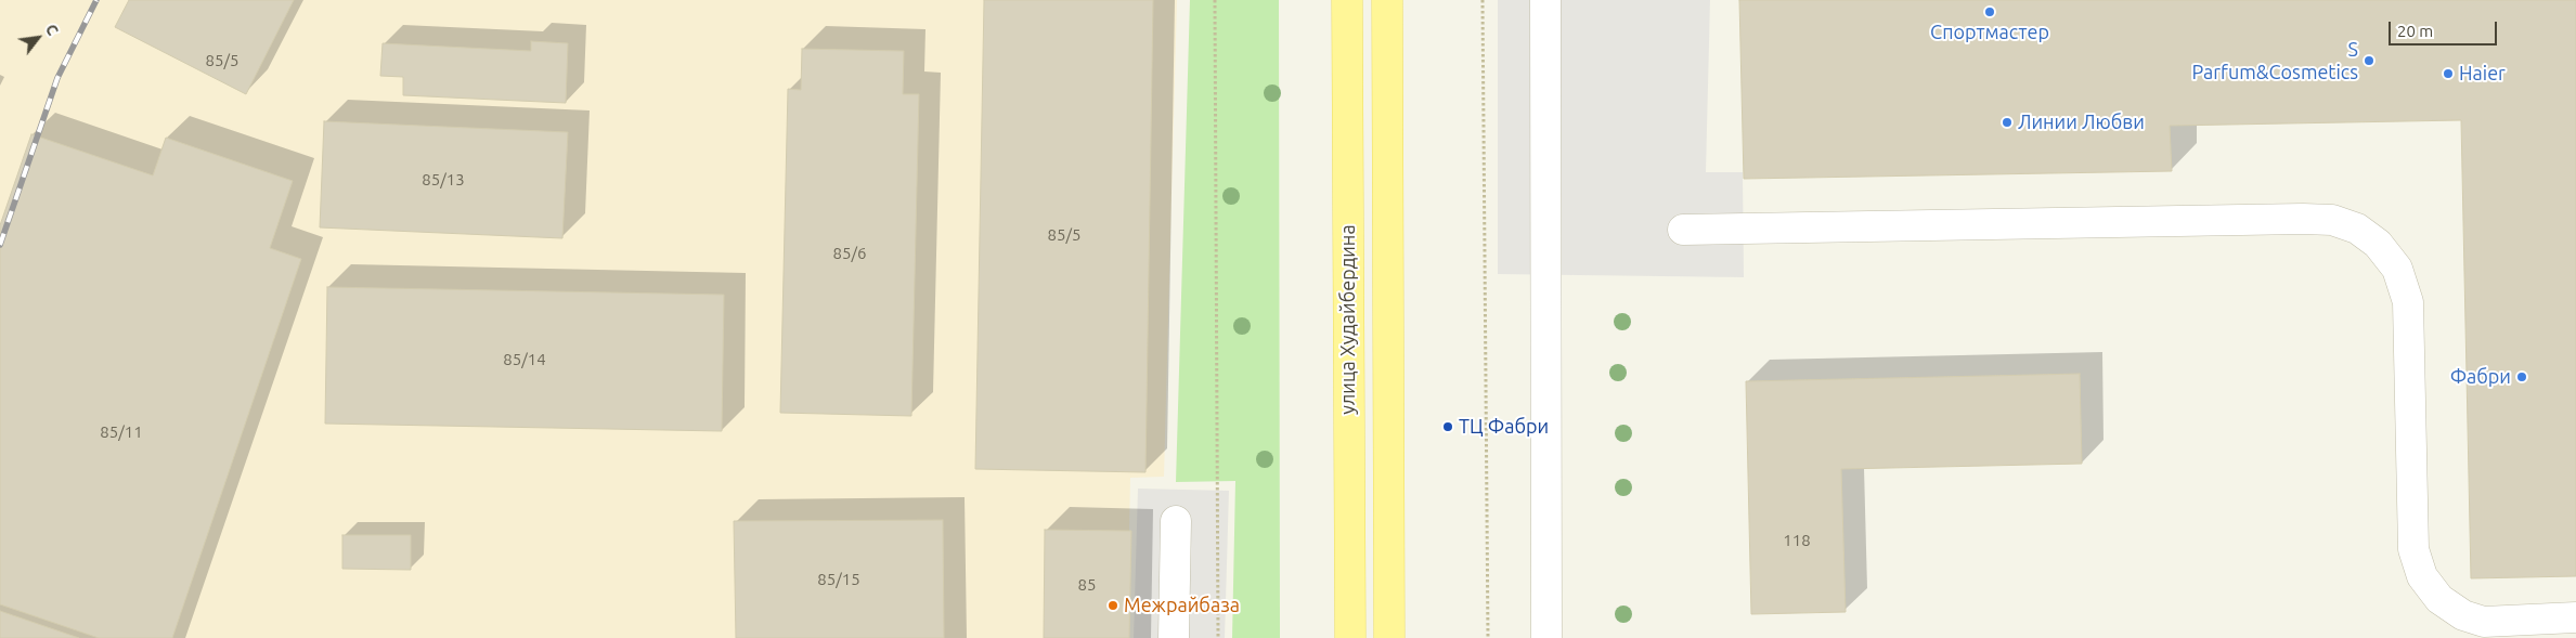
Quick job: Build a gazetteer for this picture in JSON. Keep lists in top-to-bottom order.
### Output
{
  "streets": {
    "main road": ["улица Худайбердина"]
  },
  "places": [
    "Спортмастер",
    "S Parfum&Cosmetics",
    "Haier",
    "Линии Любви",
    "Фабри",
    "ТЦ Фабри",
    "Межрайбаза"
  ],
  "house_numbers": [
    "85/5",
    "85/13",
    "85/5",
    "85/6",
    "85/14",
    "85/11",
    "118",
    "85/15",
    "85"
  ],
  "scale_bar": "20 m",
  "north": "top right"
}
